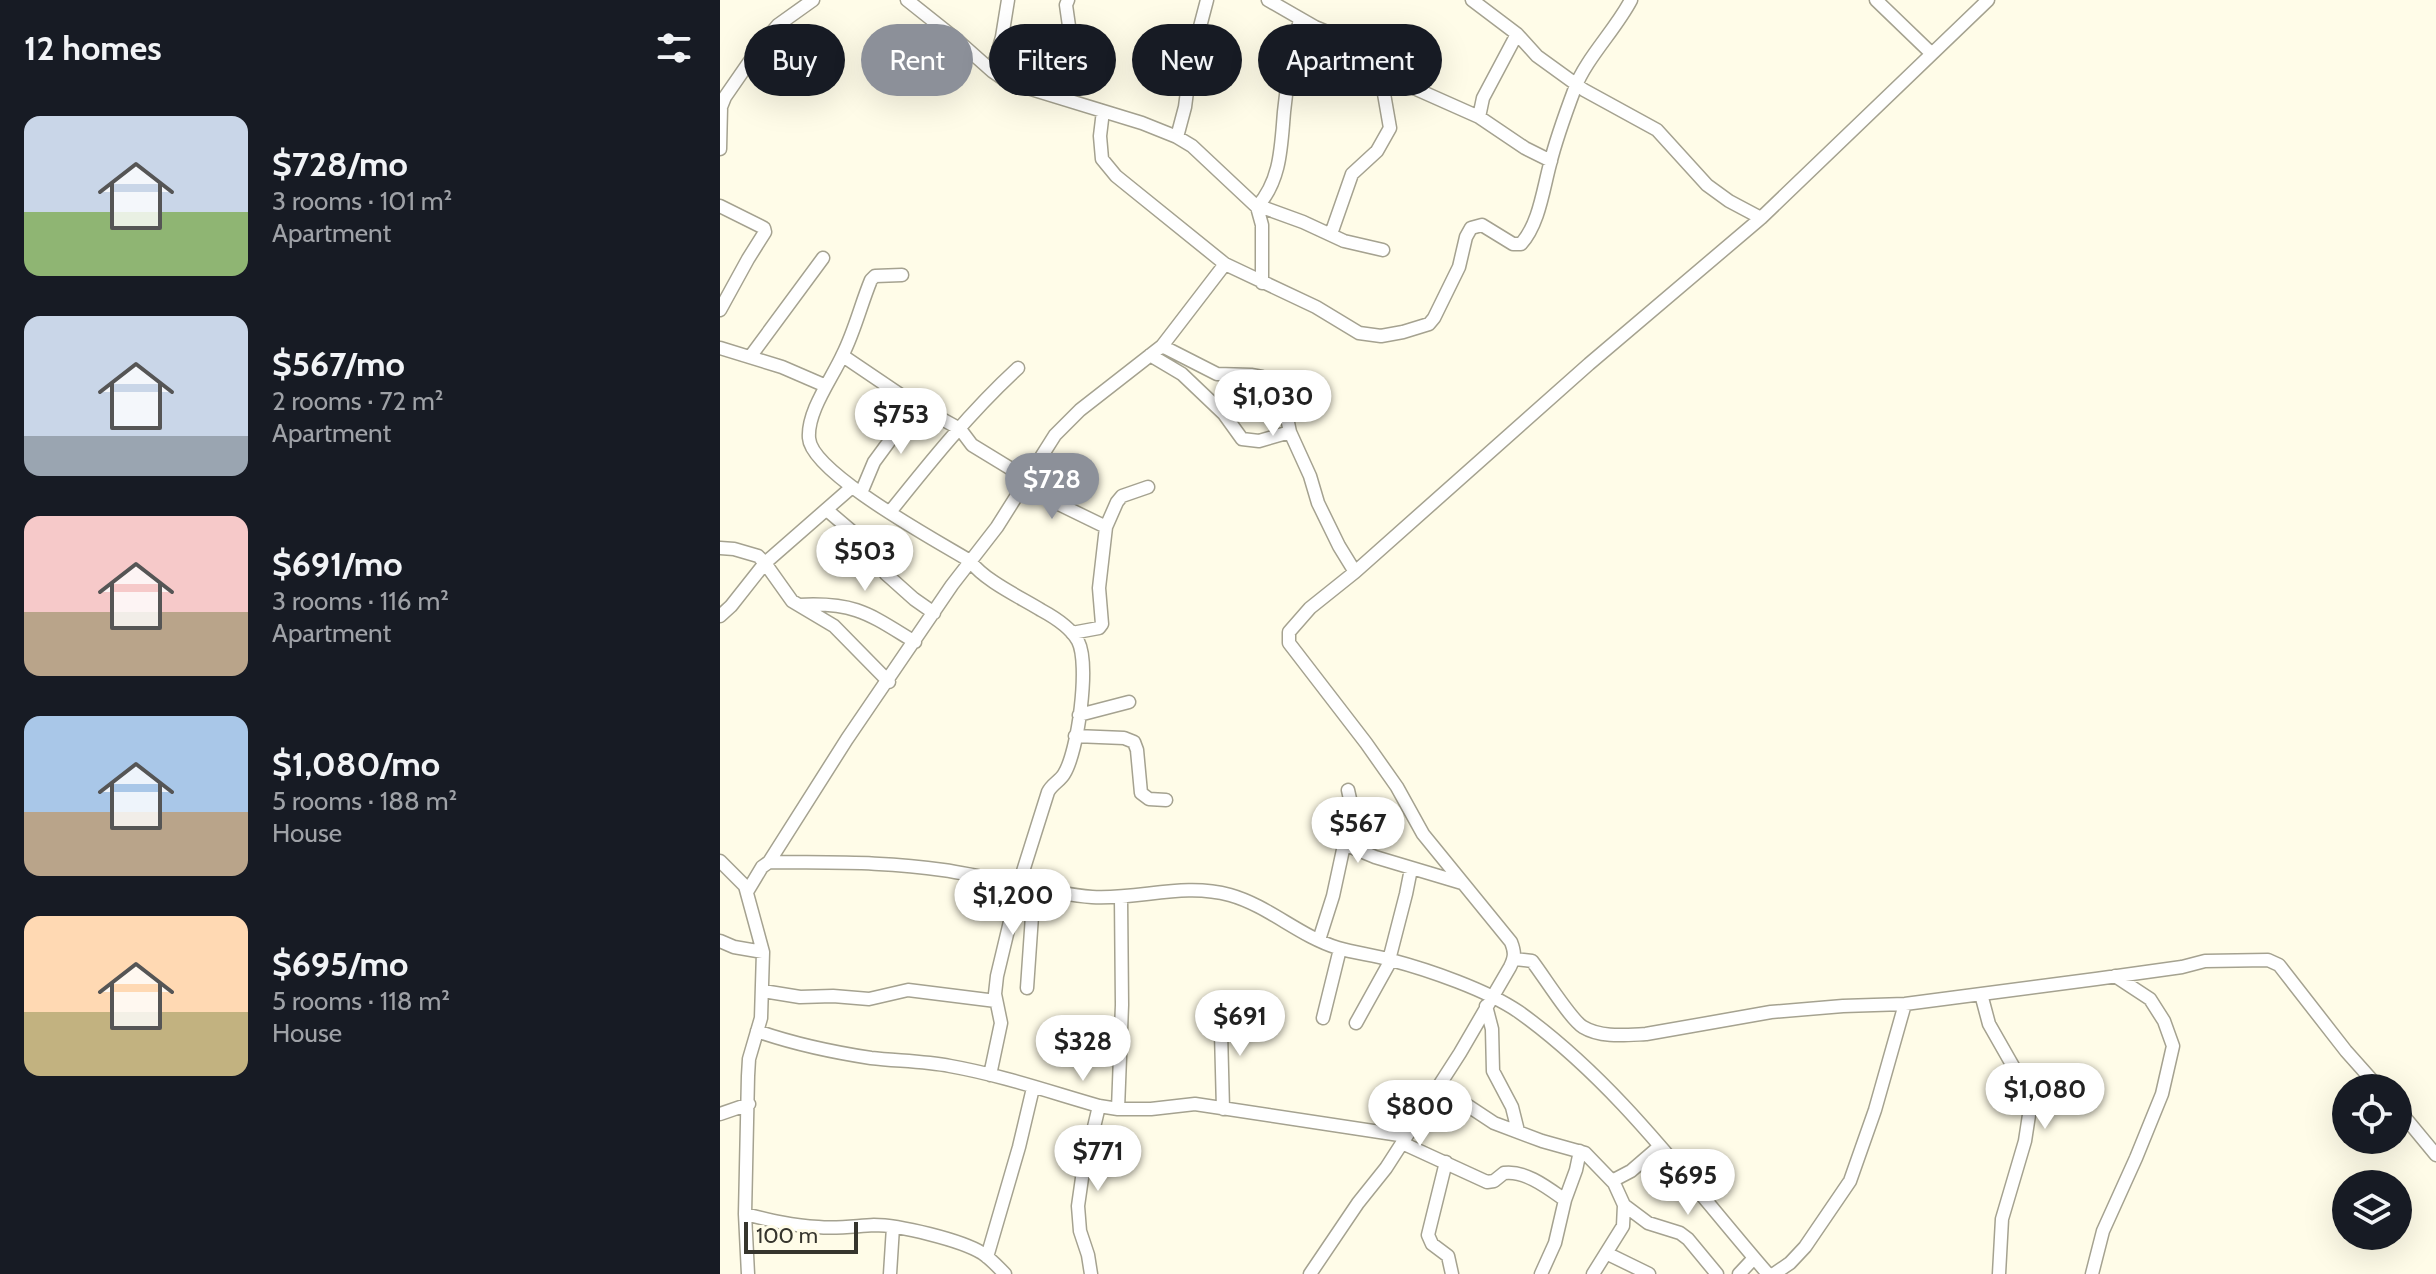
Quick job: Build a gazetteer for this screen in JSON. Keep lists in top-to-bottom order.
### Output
{
  "scale_bar": "100 m",
  "page": {
    "heading": "12 homes",
    "chip": [
      "Buy",
      "Rent",
      "Filters",
      "New",
      "Apartment"
    ],
    "list": [
      {
        "name": "$728/mo",
        "note": "3 rooms · 101 m² · Apartment"
      },
      {
        "name": "$567/mo",
        "note": "2 rooms · 72 m² · Apartment"
      },
      {
        "name": "$691/mo",
        "note": "3 rooms · 116 m² · Apartment"
      },
      {
        "name": "$1,080/mo",
        "note": "5 rooms · 188 m² · House"
      },
      {
        "name": "$695/mo",
        "note": "5 rooms · 118 m² · House"
      }
    ],
    "price": [
      "$1,030",
      "$753",
      "$728",
      "$503",
      "$567",
      "$1,200",
      "$691",
      "$328",
      "$1,080",
      "$800",
      "$771",
      "$695"
    ],
    "scale": "100 m"
  }
}
